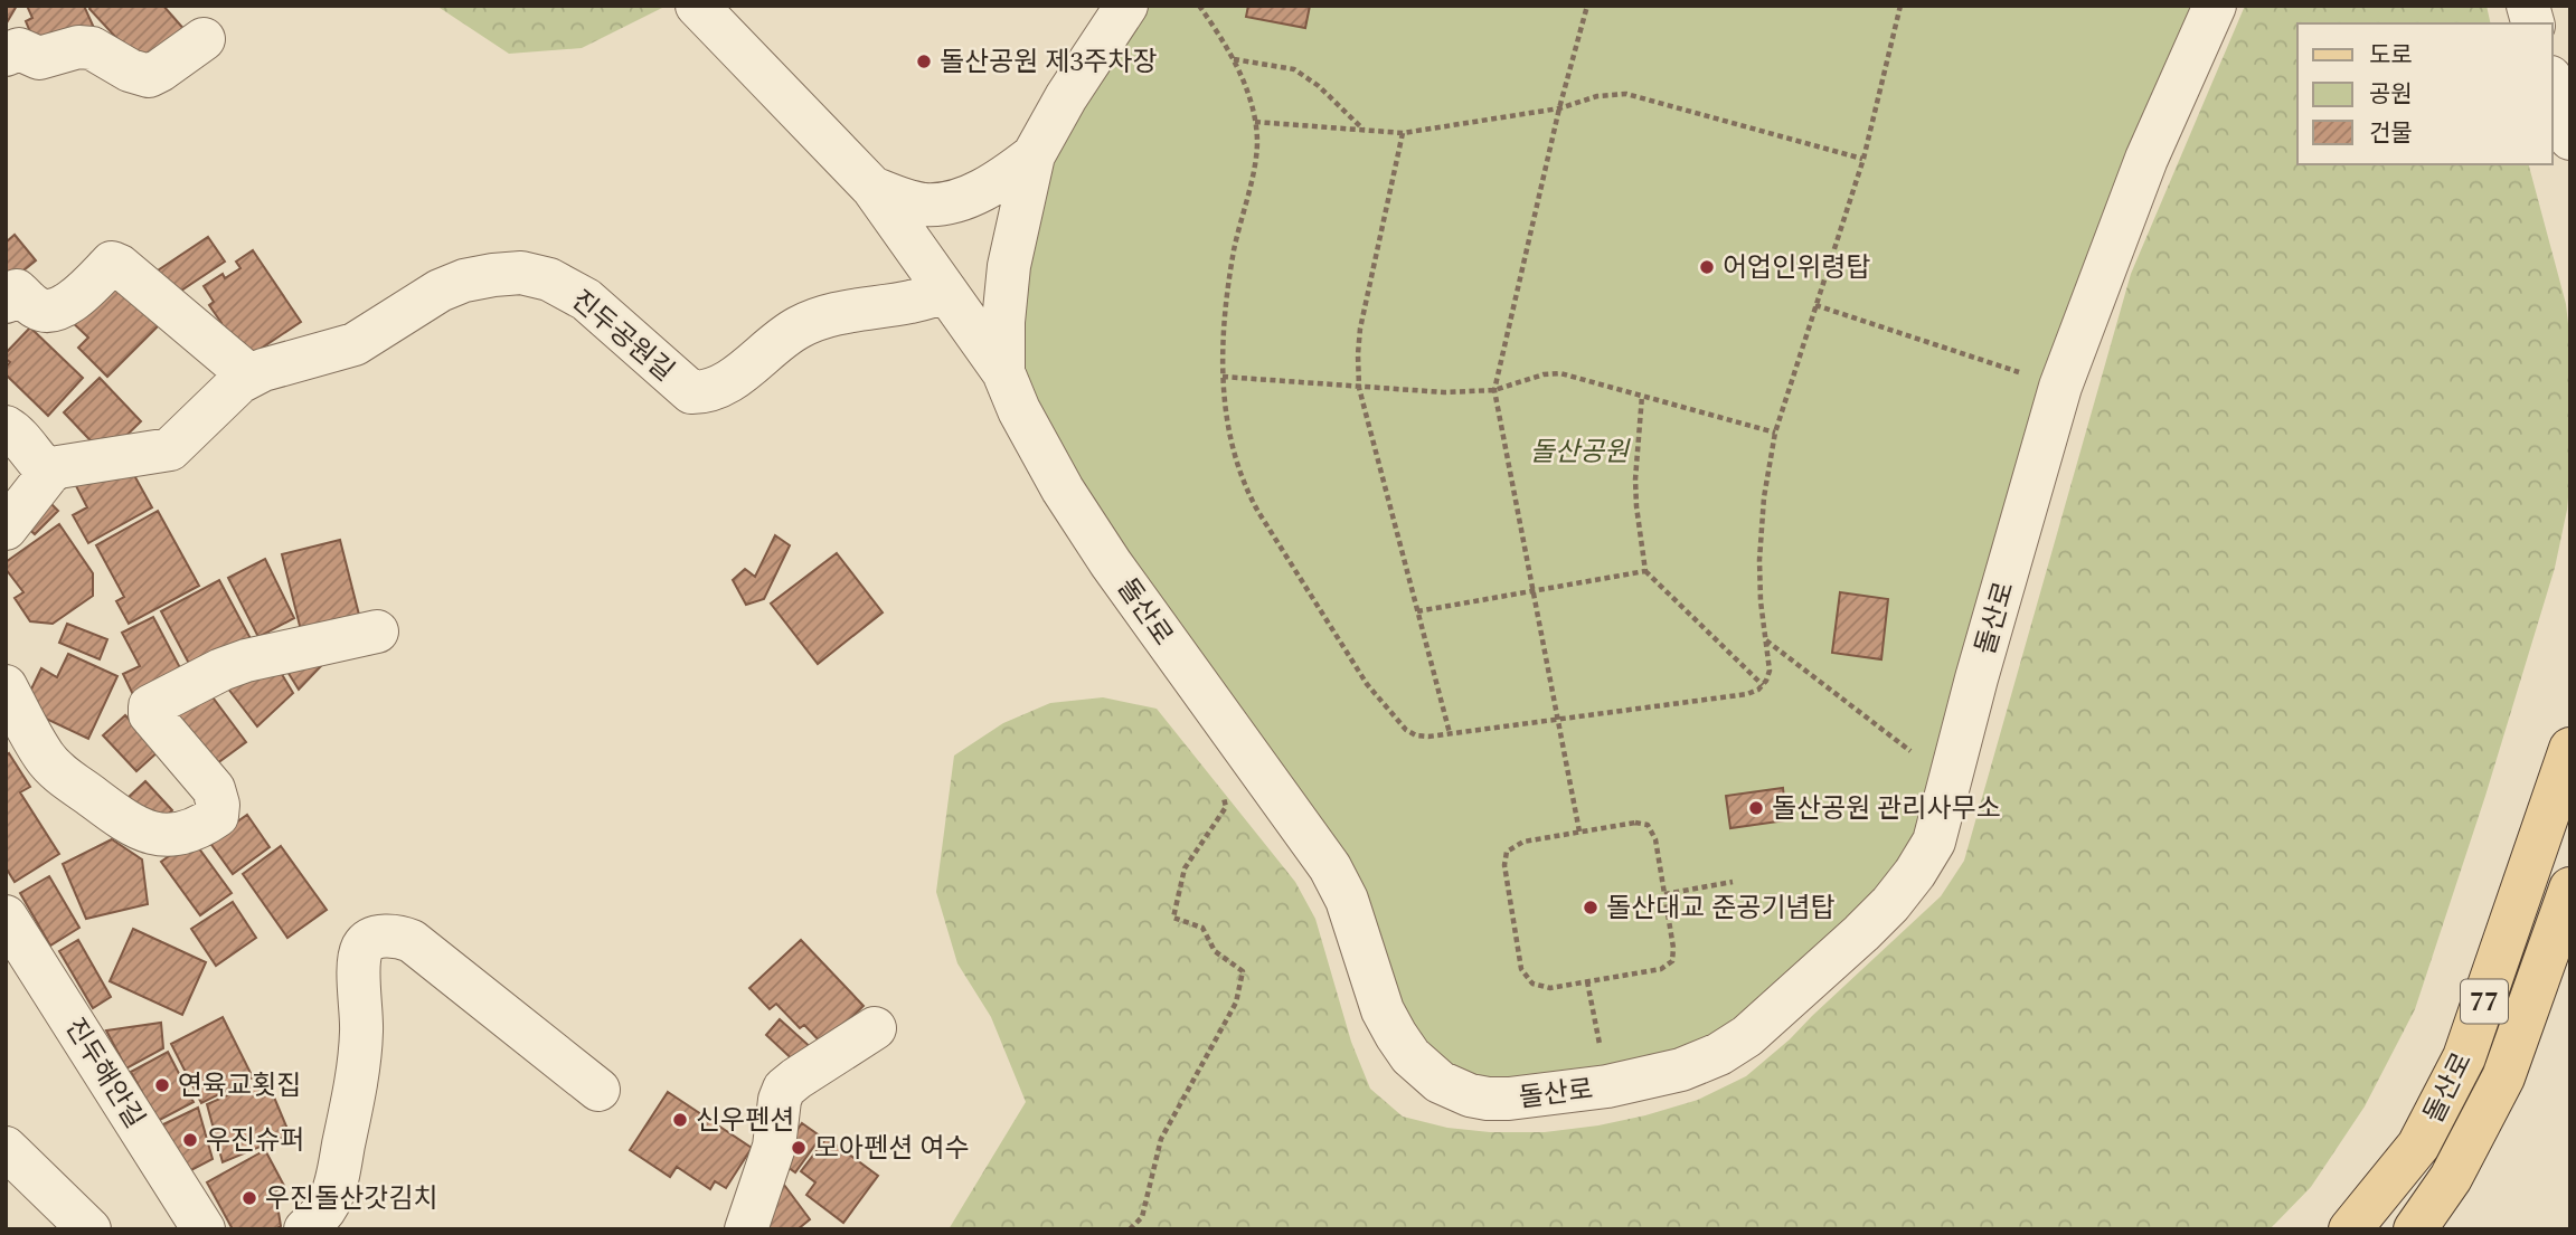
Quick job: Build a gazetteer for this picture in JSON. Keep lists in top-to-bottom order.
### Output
{
  "streets": {
    "main road": ["돌산로", "77"],
    "street": ["진두공원길", "진두해안길"]
  },
  "parks": ["돌산공원"],
  "places": [
    "돌산공원 제3주차장",
    "어업인위령탑",
    "돌산공원 관리사무소",
    "돌산대교 준공기념탑",
    "연육교횟집",
    "신우펜션",
    "우진슈퍼",
    "모아펜션 여수",
    "우진돌산갓김치"
  ],
  "legend": ["도로", "공원", "건물"]
}
